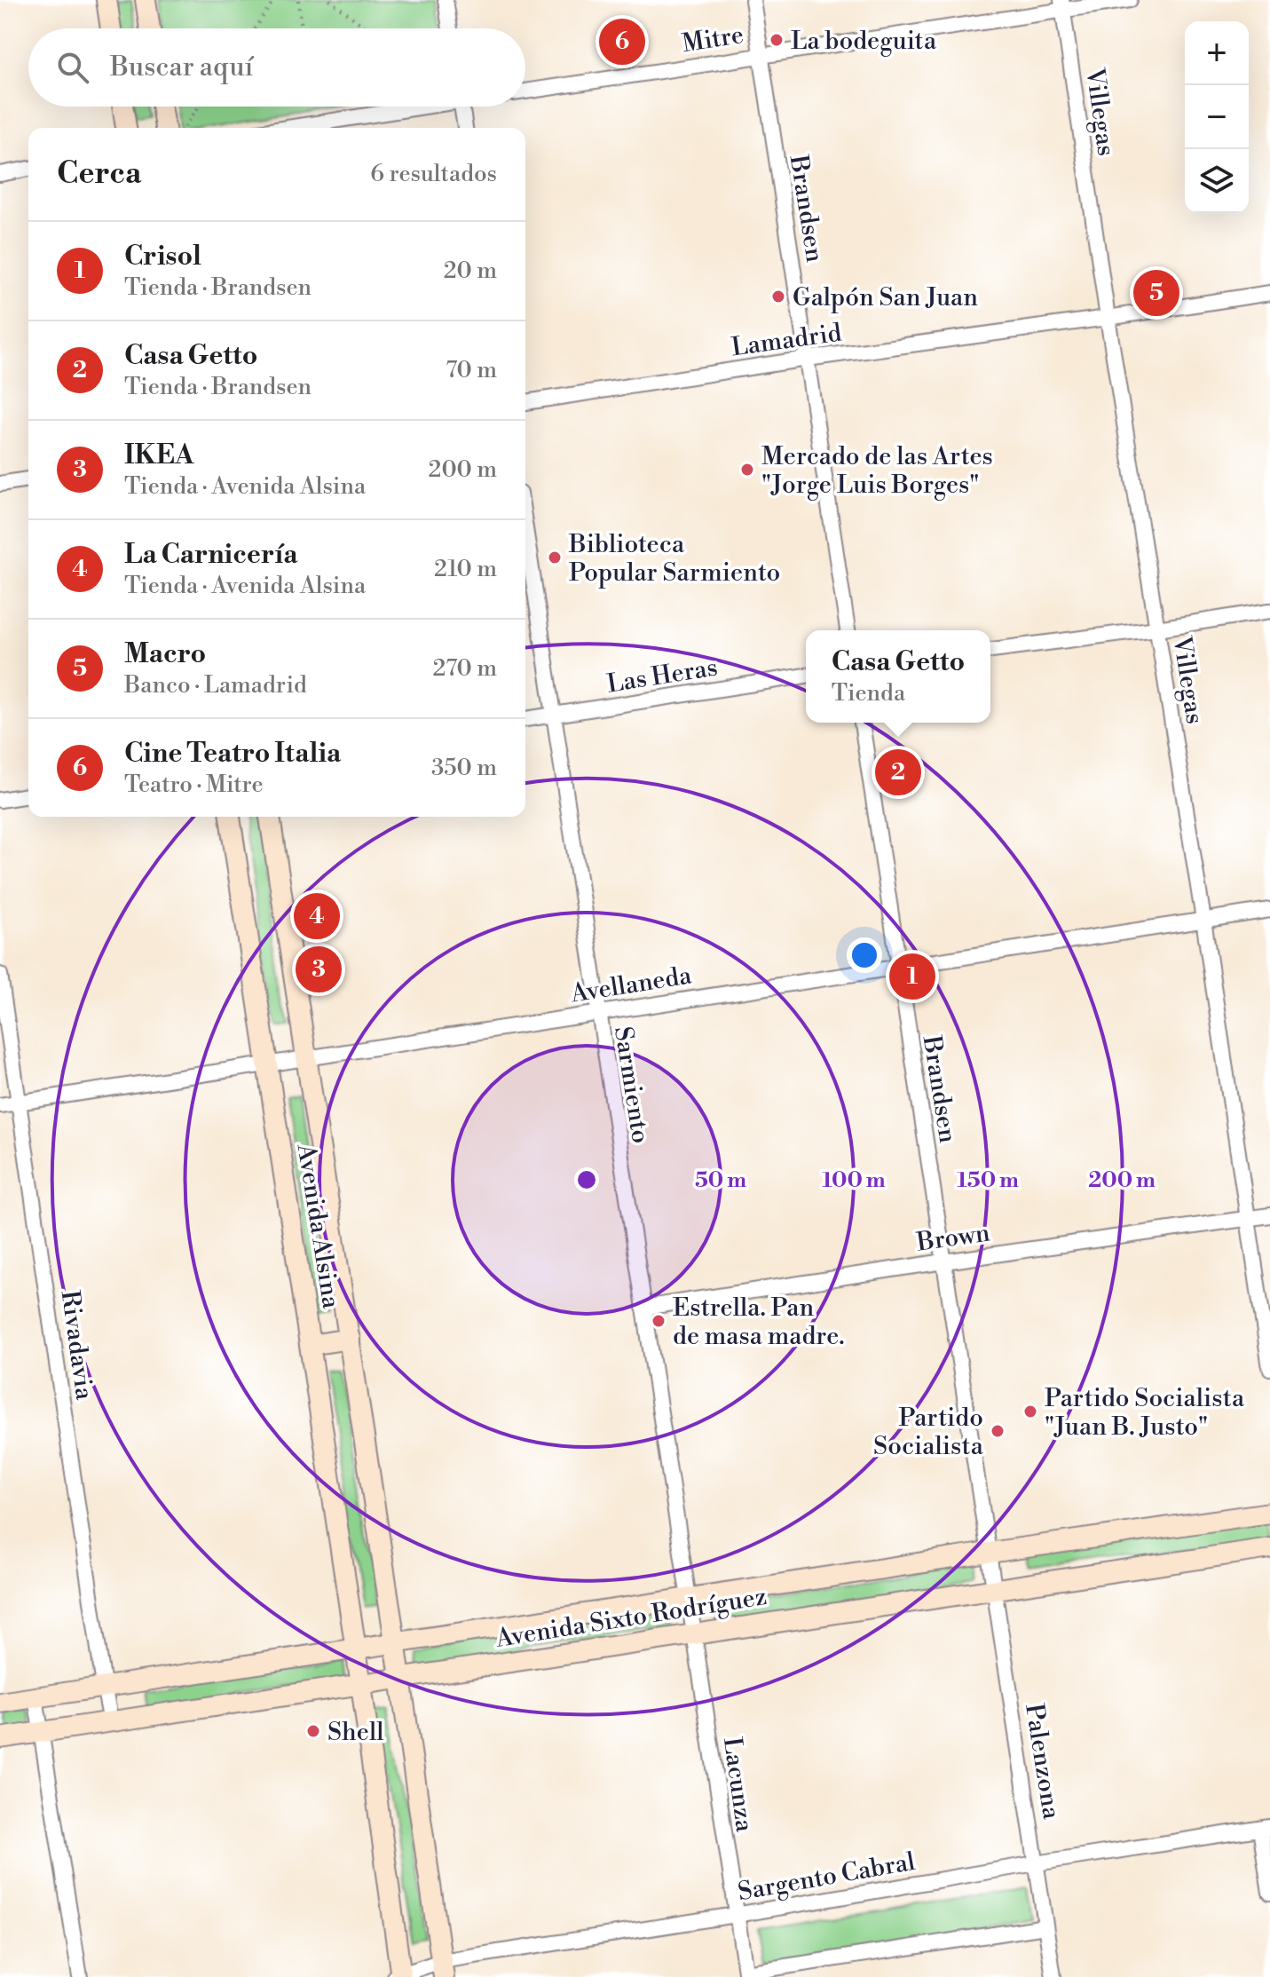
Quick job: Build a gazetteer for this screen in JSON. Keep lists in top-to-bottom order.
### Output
{
  "streets": {
    "main road": ["Avenida Alsina", "Avenida Sixto Rodríguez"],
    "street": [
      "Mitre",
      "Villegas",
      "Brandsen",
      "Lamadrid",
      "Las Heras",
      "Avellaneda",
      "Sarmiento",
      "Brown",
      "Rivadavia",
      "Palenzona",
      "Lacunza",
      "Sargento Cabral"
    ]
  },
  "crossings": [
    ["Mitre", "Villegas"],
    ["Mitre", "Brandsen"],
    ["Villegas", "Lamadrid"],
    ["Villegas", "Avellaneda"],
    ["Villegas", "Brown"],
    ["Brandsen", "Lamadrid"],
    ["Brandsen", "Avellaneda"],
    ["Brandsen", "Brown"],
    ["Brandsen", "Avenida Sixto Rodríguez"],
    ["Brandsen", "Palenzona"],
    ["Las Heras", "Sarmiento"],
    ["Avellaneda", "Sarmiento"],
    ["Avellaneda", "Avenida Alsina"],
    ["Avellaneda", "Rivadavia"],
    ["Sarmiento", "Brown"],
    ["Sarmiento", "Avenida Sixto Rodríguez"],
    ["Sarmiento", "Lacunza"],
    ["Avenida Alsina", "Avenida Sixto Rodríguez"],
    ["Avenida Alsina", "Sargento Cabral"],
    ["Rivadavia", "Avenida Sixto Rodríguez"],
    ["Avenida Sixto Rodríguez", "Palenzona"],
    ["Avenida Sixto Rodríguez", "Lacunza"],
    ["Palenzona", "Sargento Cabral"],
    ["Lacunza", "Sargento Cabral"]
  ],
  "places": [
    "La bodeguita",
    "Galpón San Juan",
    "Mercado de las Artes \"Jorge Luis Borges\"",
    "Biblioteca Popular Sarmiento",
    "Estrella. Pan de masa madre.",
    "Partido Socialista \"Juan B. Justo\"",
    "Partido Socialista",
    "Shell"
  ],
  "page": {
    "pins": [
      "6",
      "5",
      "2",
      "4",
      "3",
      "1"
    ],
    "map_buttons": ["+", "−"],
    "search": "Buscar aquí",
    "heading": ["Cerca", "6 resultados"],
    "list": [
      {
        "mark": "1",
        "name": "Crisol",
        "note": "Tienda · Brandsen",
        "value": "20 m"
      },
      {
        "mark": "2",
        "name": "Casa Getto",
        "note": "Tienda · Brandsen",
        "value": "70 m"
      },
      {
        "mark": "3",
        "name": "IKEA",
        "note": "Tienda · Avenida Alsina",
        "value": "200 m"
      },
      {
        "mark": "4",
        "name": "La Carnicería",
        "note": "Tienda · Avenida Alsina",
        "value": "210 m"
      },
      {
        "mark": "5",
        "name": "Macro",
        "note": "Banco · Lamadrid",
        "value": "270 m"
      },
      {
        "mark": "6",
        "name": "Cine Teatro Italia",
        "note": "Teatro · Mitre",
        "value": "350 m"
      }
    ],
    "popup": ["Casa Getto", "Tienda"]
  },
  "rings": [
    "50 m",
    "100 m",
    "150 m",
    "200 m"
  ]
}
